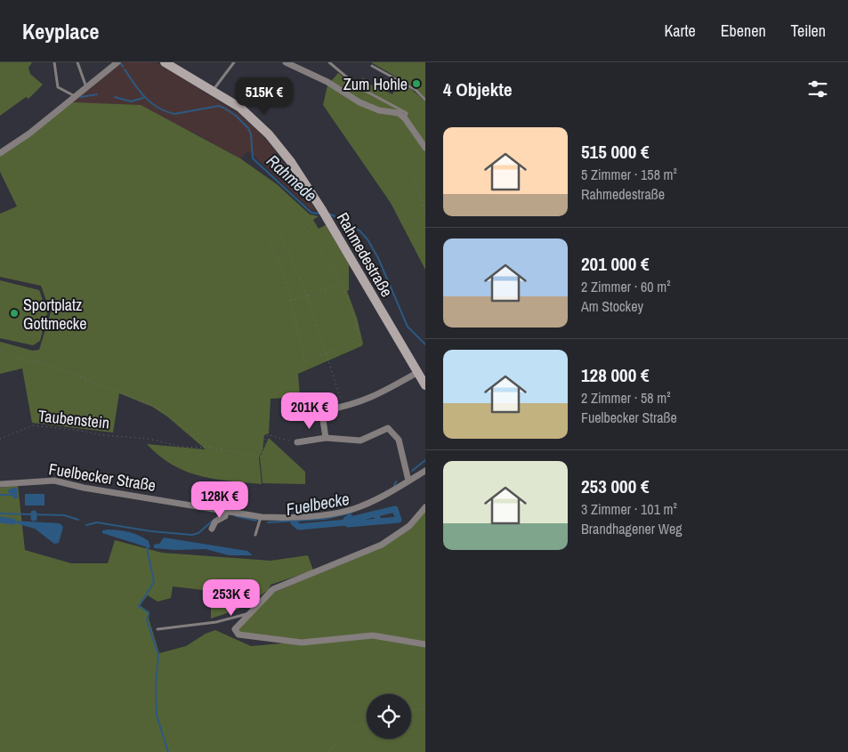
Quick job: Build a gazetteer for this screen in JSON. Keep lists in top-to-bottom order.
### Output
{
  "streets": {
    "main road": ["Rahmedestraße"],
    "street": ["Fuelbecker Straße"],
    "path": ["Taubenstein"]
  },
  "water": ["Rahmede", "Fuelbecke"],
  "places": ["Zum Hohle", "Sportplatz Gottmecke"],
  "page": {
    "header": "Keyplace",
    "nav": ["Karte", "Ebenen", "Teilen"],
    "heading": "4 Objekte",
    "price": [
      "515K €",
      "201K €",
      "128K €",
      "253K €"
    ],
    "list": [
      {
        "name": "515 000 €",
        "note": "5 Zimmer · 158 m² · Rahmedestraße"
      },
      {
        "name": "201 000 €",
        "note": "2 Zimmer · 60 m² · Am Stockey"
      },
      {
        "name": "128 000 €",
        "note": "2 Zimmer · 58 m² · Fuelbecker Straße"
      },
      {
        "name": "253 000 €",
        "note": "3 Zimmer · 101 m² · Brandhagener Weg"
      }
    ]
  }
}
